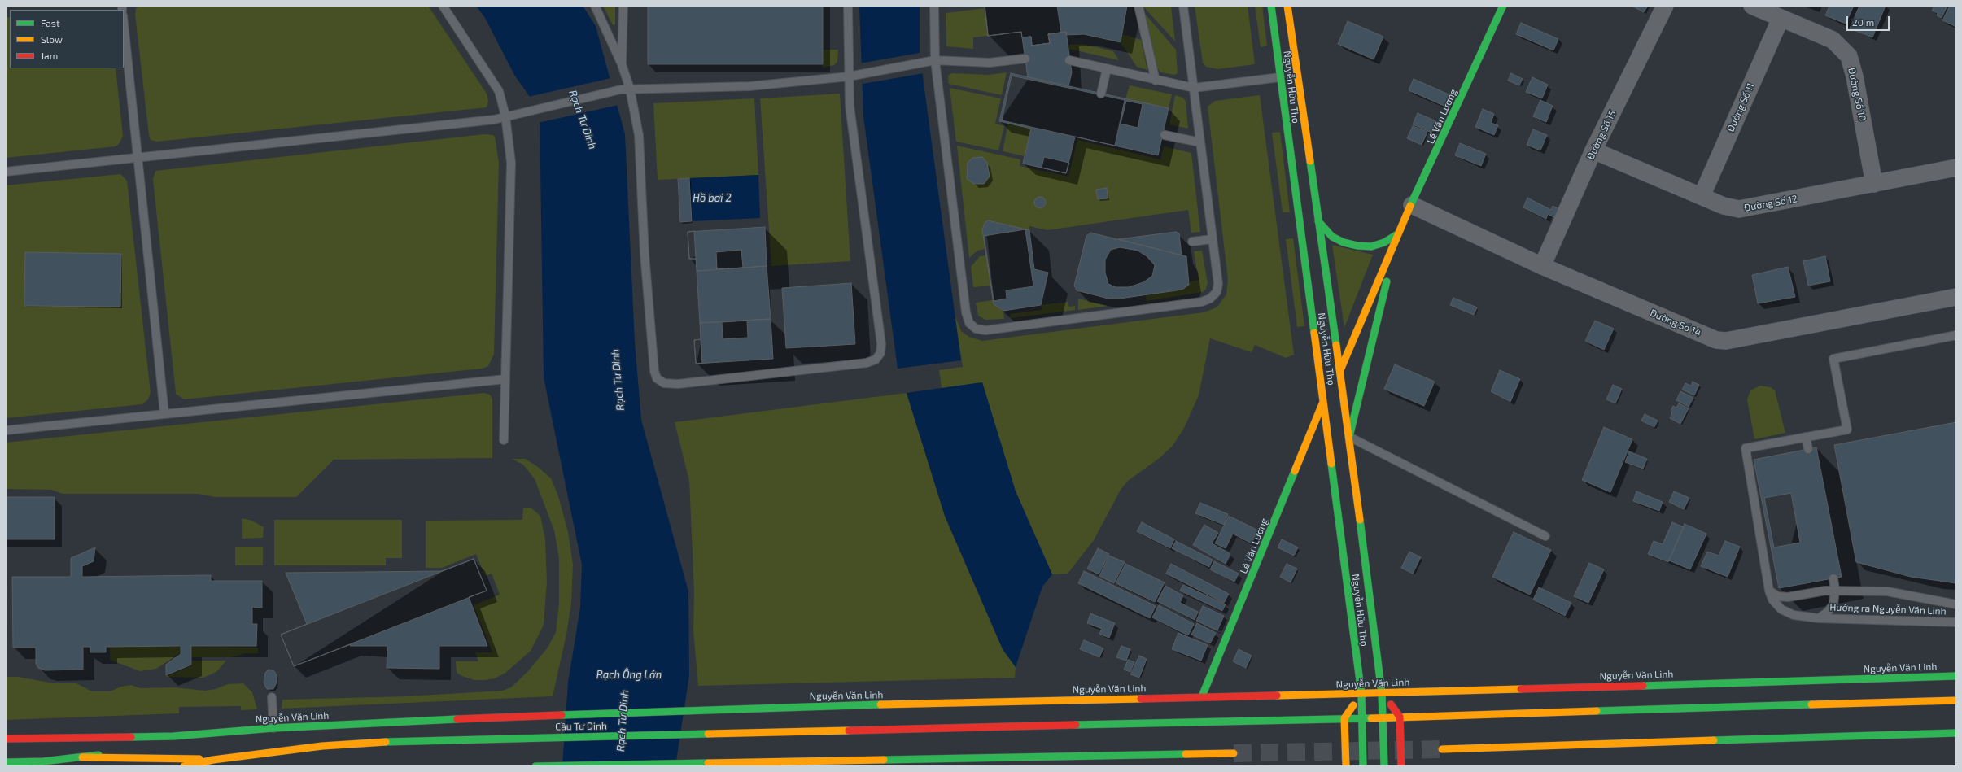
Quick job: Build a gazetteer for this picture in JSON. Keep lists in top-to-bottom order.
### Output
{
  "streets": {
    "main road": [
      "Nguyễn Hữu Thọ",
      "Lê Văn Lương",
      "Nguyễn Văn Linh",
      "Cầu Tư Dinh"
    ],
    "street": [
      "Đường Số 10",
      "Đường Số 11",
      "Đường Số 15",
      "Đường Số 12",
      "Đường Số 14"
    ],
    "lane": ["Hướng ra Nguyễn Văn Linh"]
  },
  "crossings": [
    ["Nguyễn Hữu Thọ", "Lê Văn Lương"],
    ["Nguyễn Hữu Thọ", "Nguyễn Văn Linh"],
    ["Đường Số 10", "Đường Số 11"],
    ["Đường Số 10", "Đường Số 12"],
    ["Đường Số 11", "Đường Số 12"],
    ["Lê Văn Lương", "Đường Số 14"],
    ["Lê Văn Lương", "Nguyễn Văn Linh"],
    ["Đường Số 15", "Đường Số 12"],
    ["Đường Số 15", "Đường Số 14"],
    ["Nguyễn Văn Linh", "Cầu Tư Dinh"]
  ],
  "water": ["Rạch Tư Dinh", "Hồ bơi 2", "Rạch Ông Lớn"],
  "legend": ["Fast", "Slow", "Jam"],
  "scale_bar": "20 m"
}
